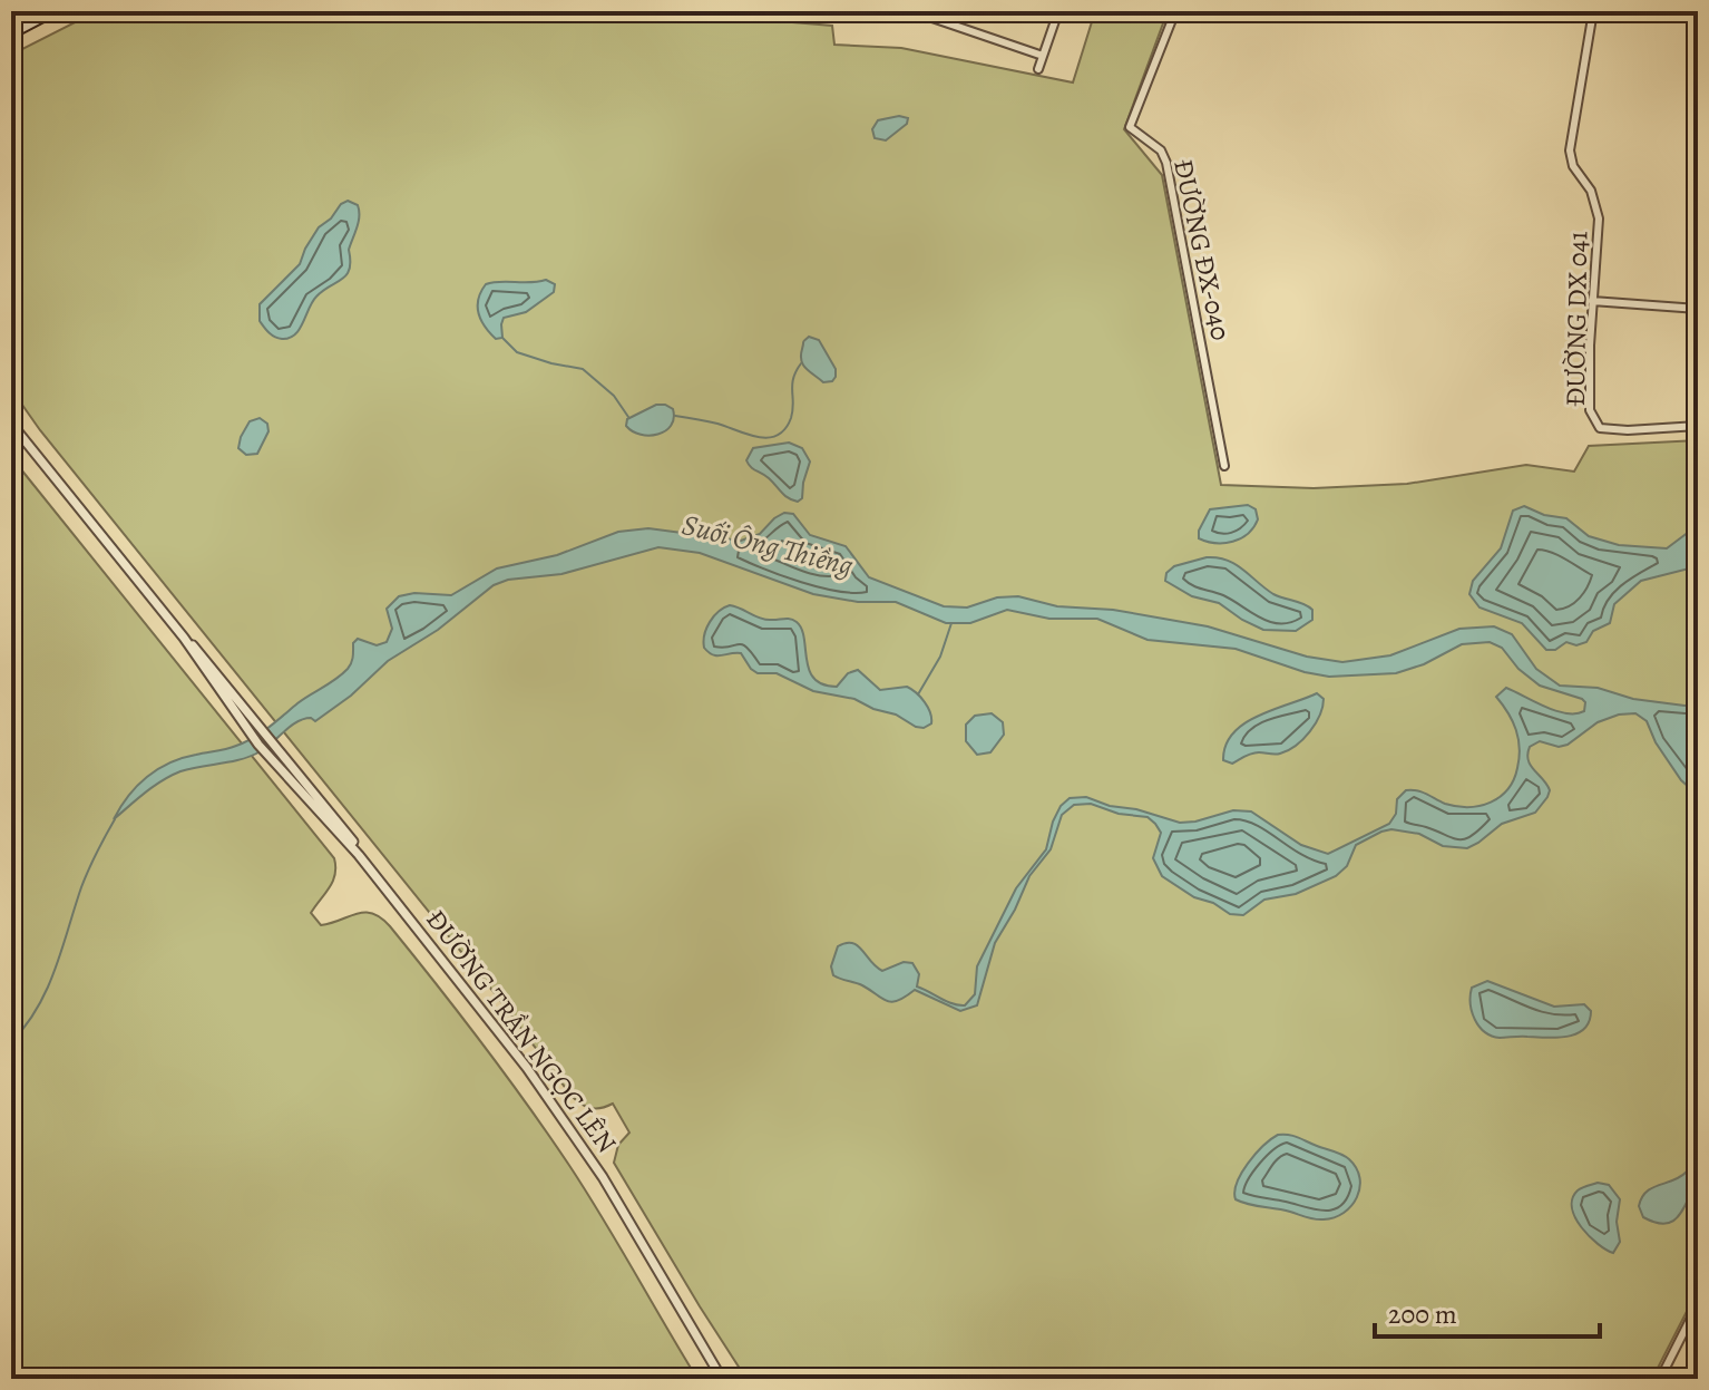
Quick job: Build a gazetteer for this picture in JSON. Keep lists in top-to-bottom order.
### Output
{
  "streets": {
    "street": ["ĐƯỜNG ĐX-040", "ĐƯỜNG DX 041", "ĐƯỜNG TRẦN NGỌC LÊN"]
  },
  "water": ["Suối Ông Thiềng"],
  "scale_bar": "200 m"
}
